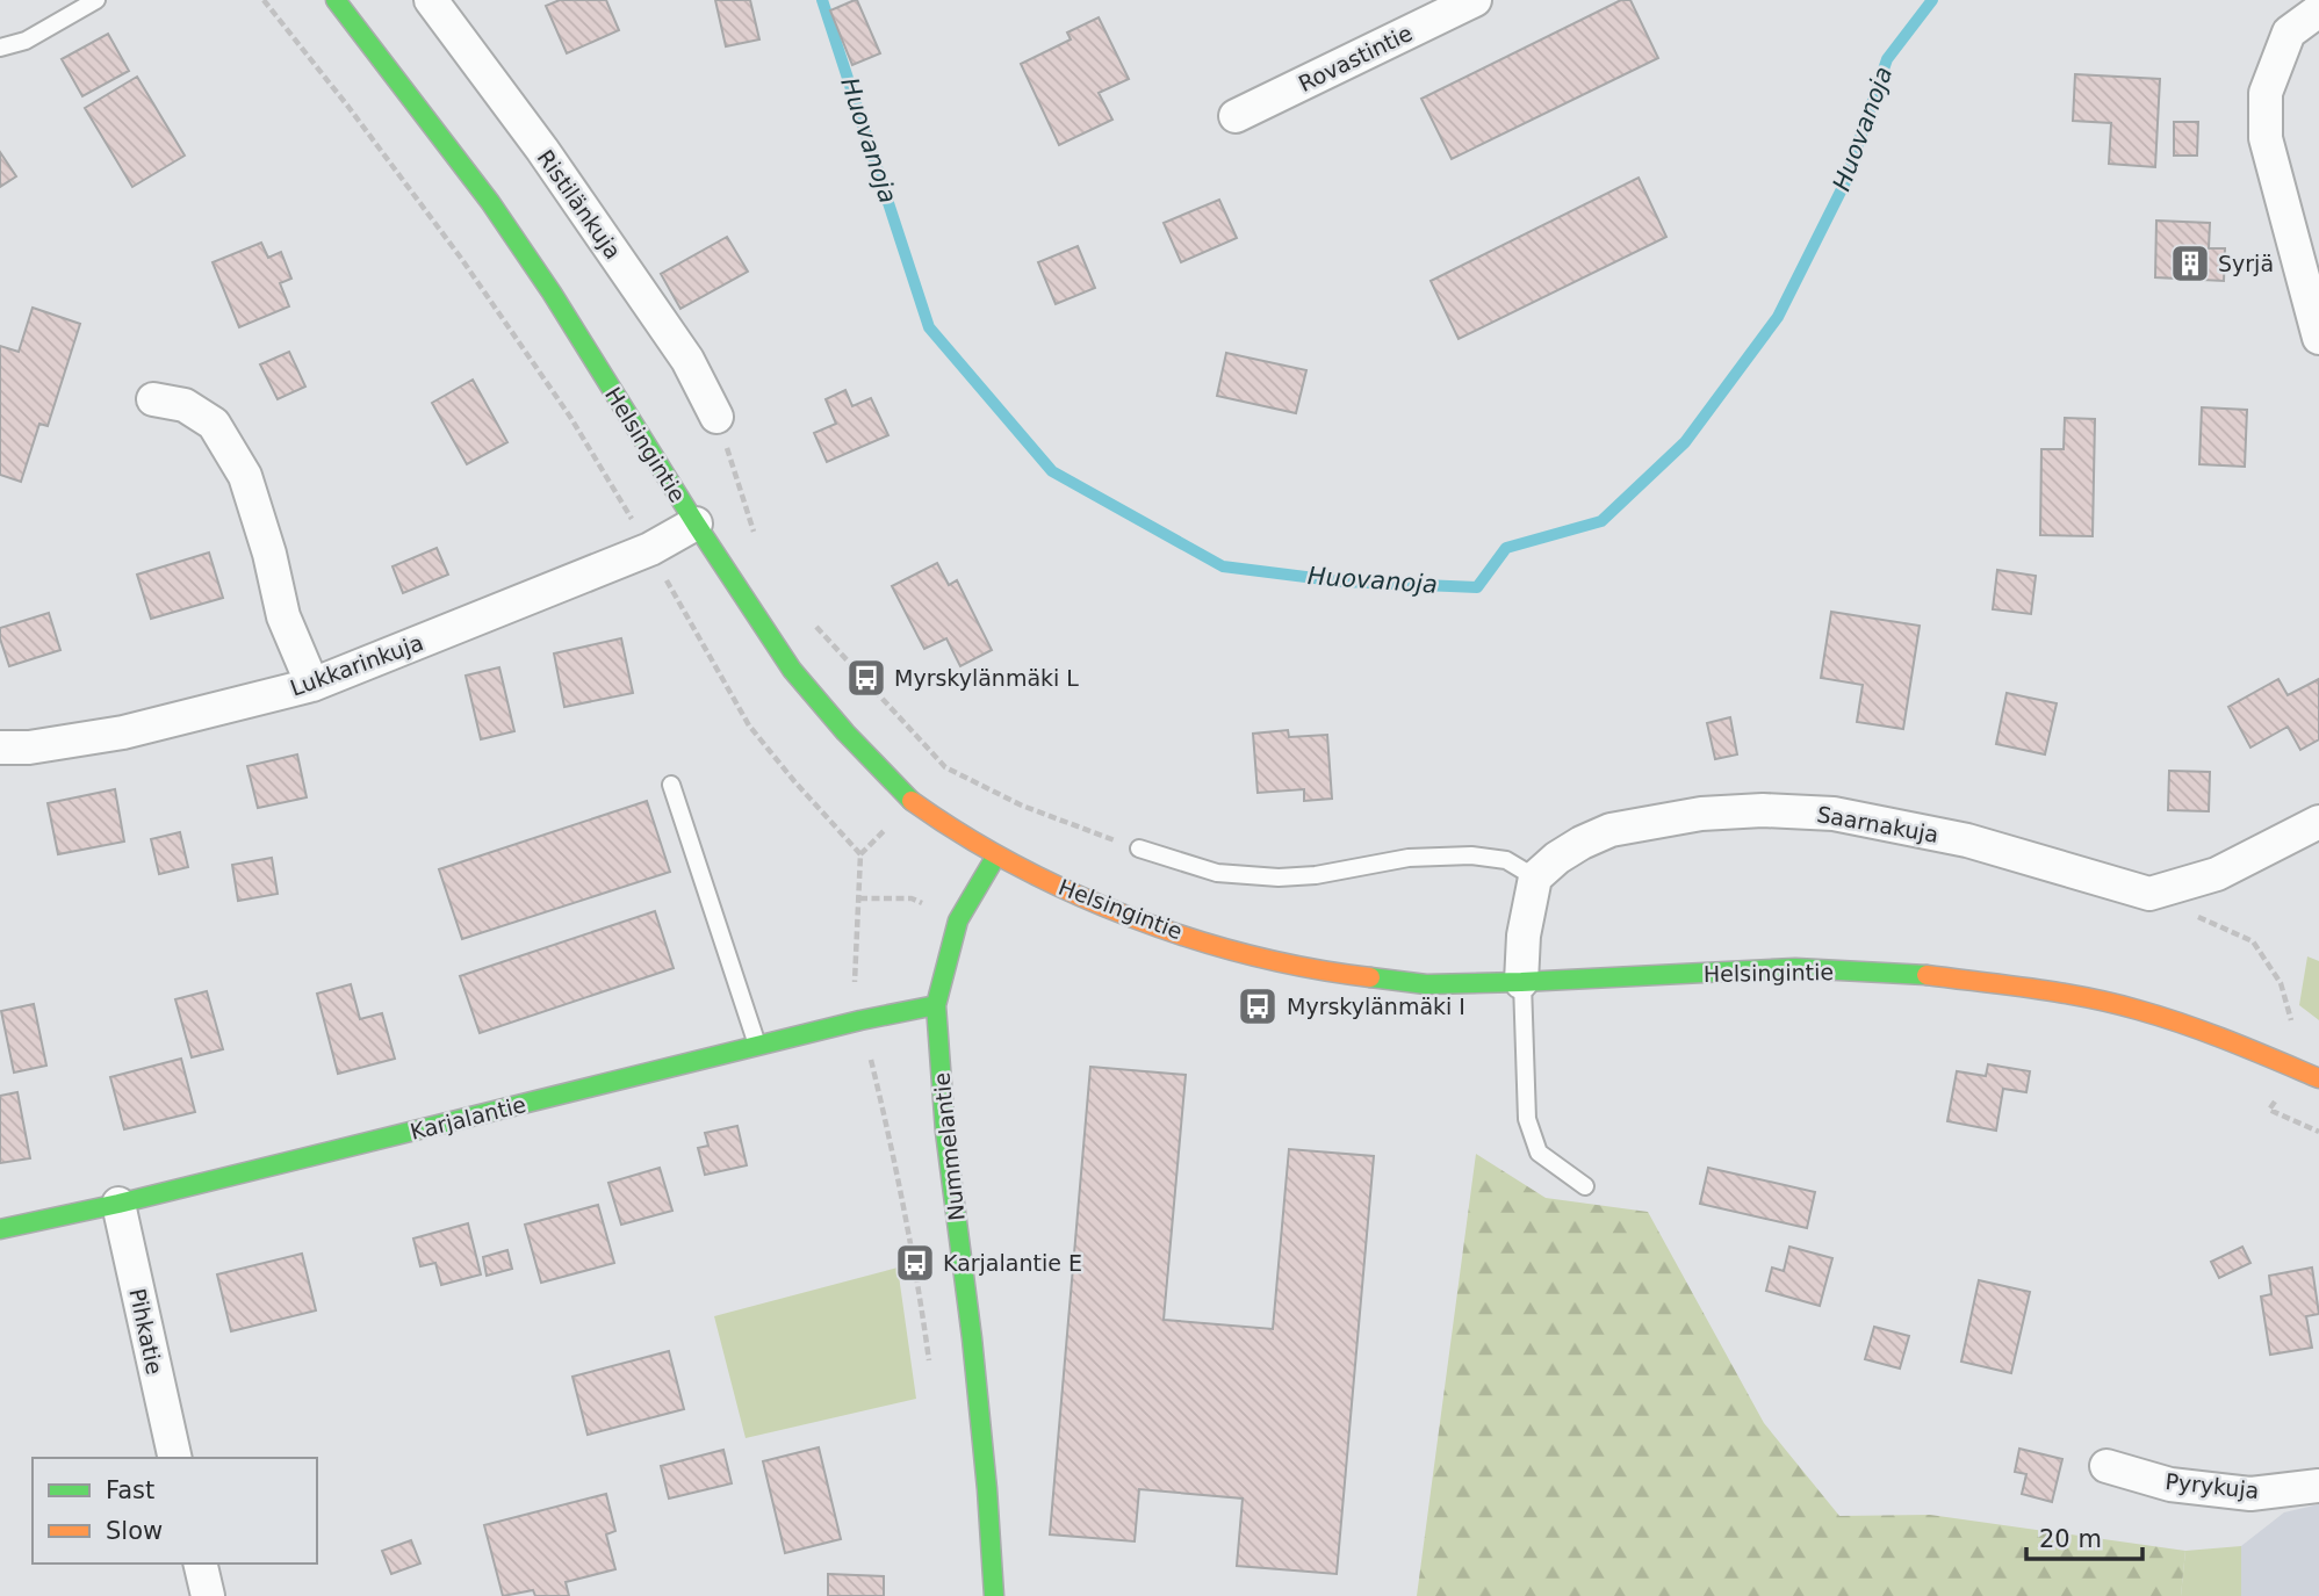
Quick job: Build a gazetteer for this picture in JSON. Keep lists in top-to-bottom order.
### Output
{
  "streets": {
    "street": [
      "Rovastintie",
      "Ristilänkuja",
      "Helsingintie",
      "Lukkarinkuja",
      "Saarnakuja",
      "Karjalantie",
      "Nummelantie",
      "Pihkatie",
      "Pyrykuja"
    ]
  },
  "crossings": [
    ["Helsingintie", "Lukkarinkuja"],
    ["Helsingintie", "Nummelantie"],
    ["Karjalantie", "Nummelantie"],
    ["Karjalantie", "Pihkatie"]
  ],
  "water": ["Huovanoja"],
  "places": {
    "building": ["Syrjä"],
    "bus stop": ["Myrskylänmäki L", "Myrskylänmäki I", "Karjalantie E"]
  },
  "legend": ["Fast", "Slow"],
  "scale_bar": "20 m"
}
